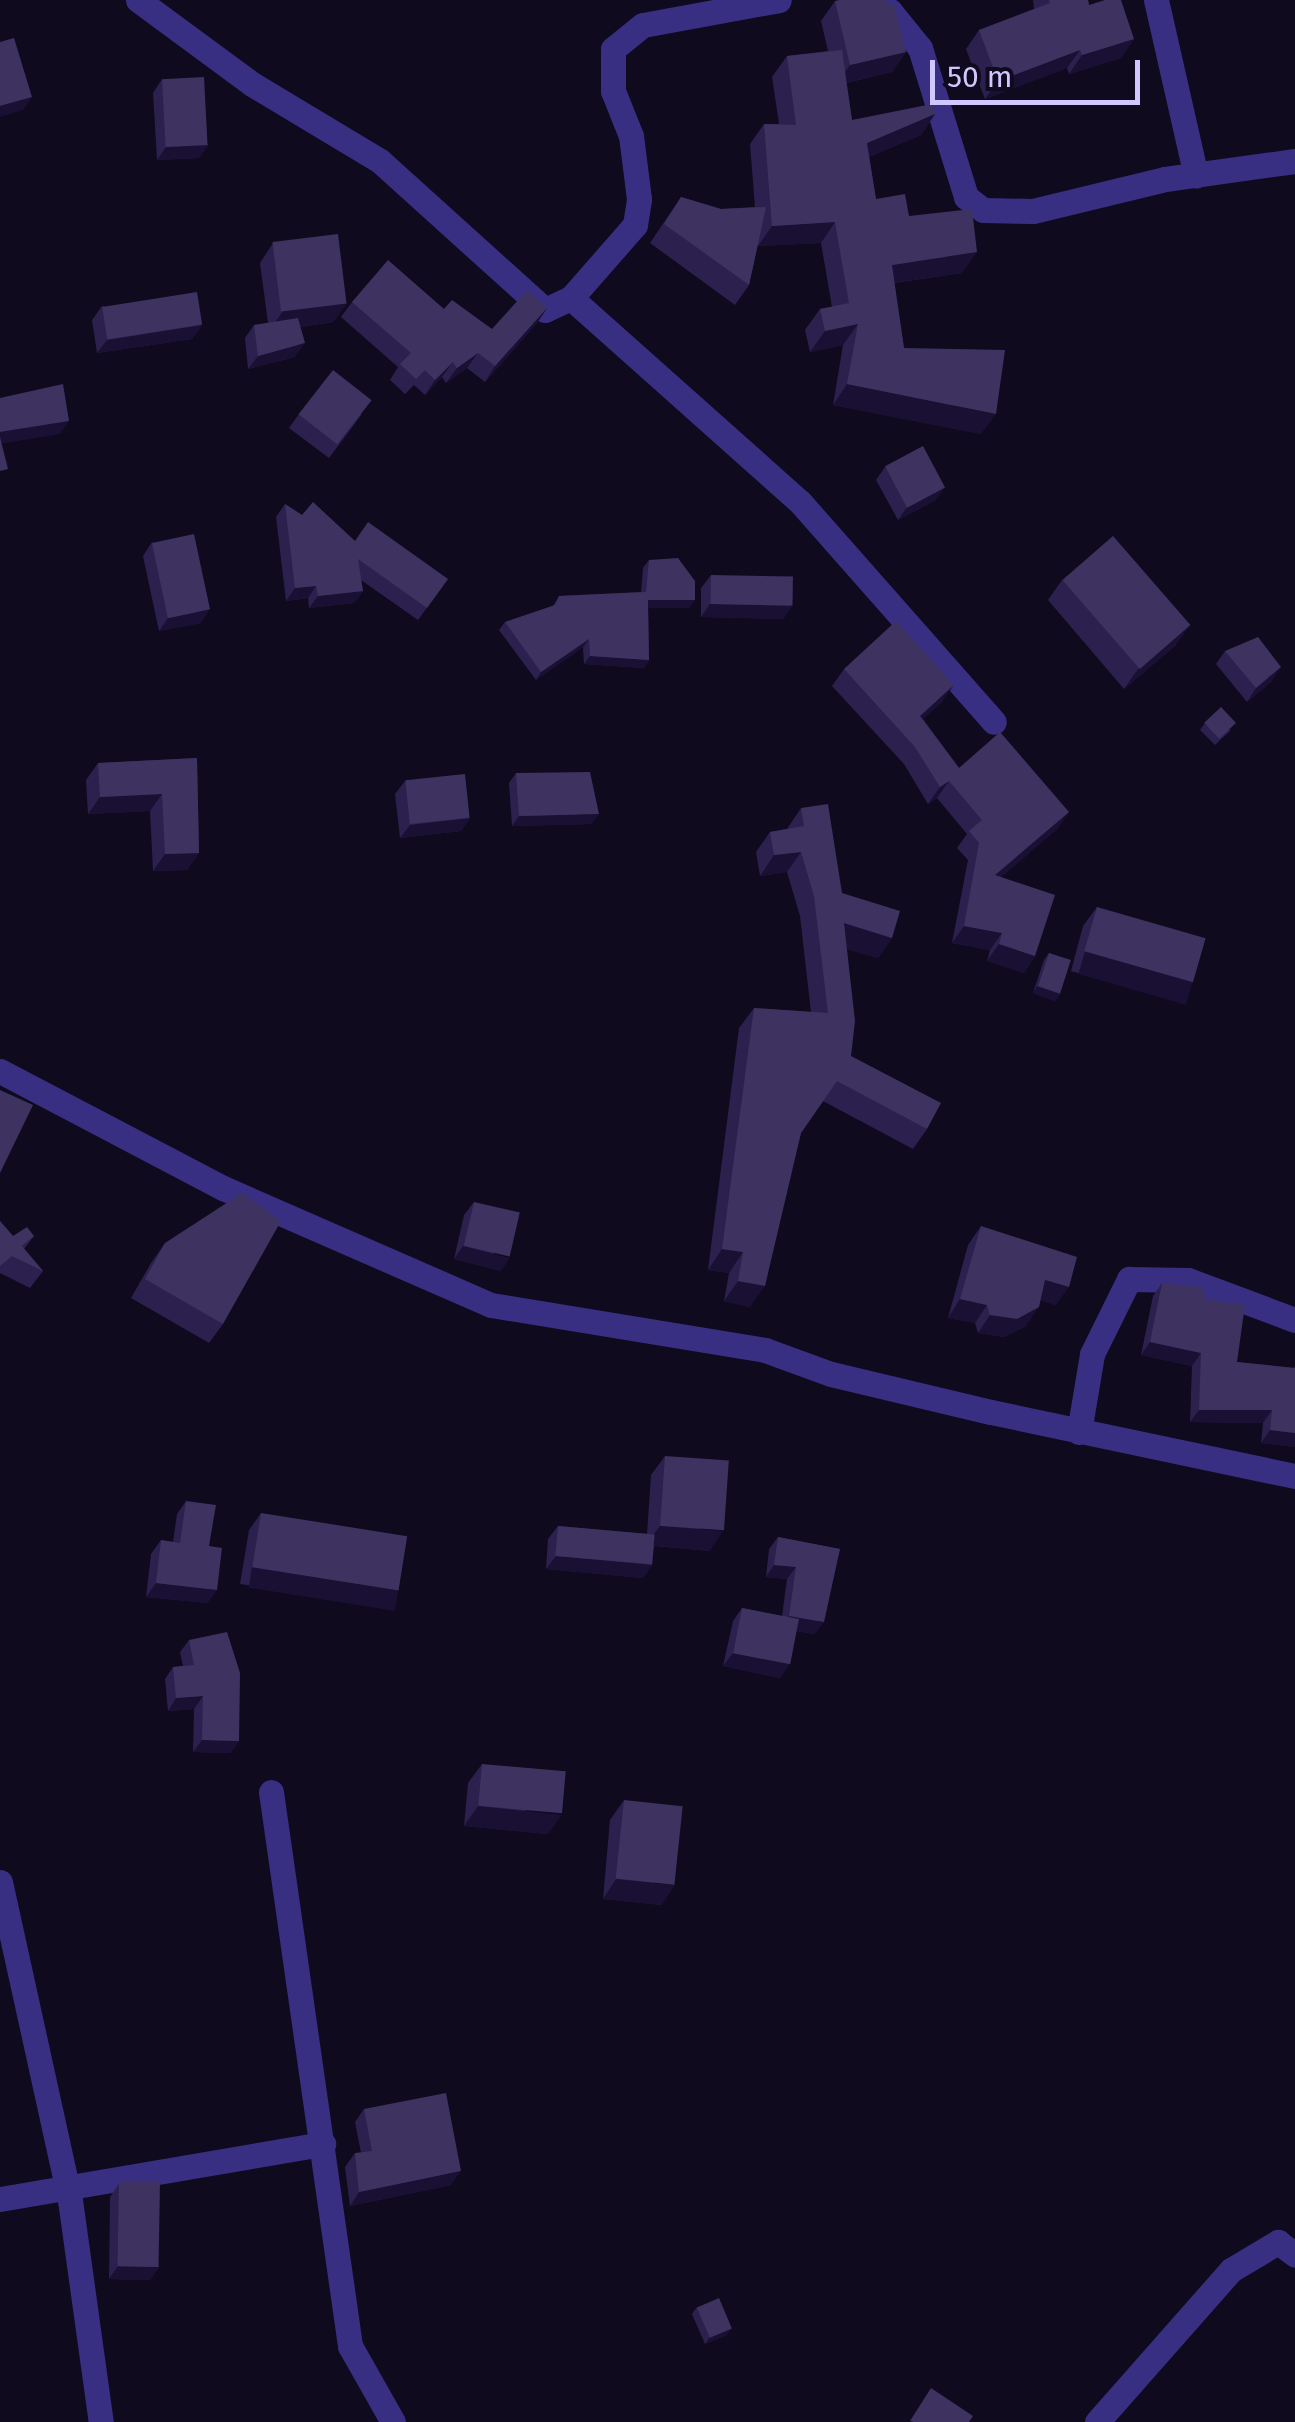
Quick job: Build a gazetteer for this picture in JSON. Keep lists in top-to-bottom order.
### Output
{
  "scale_bar": "50 m"
}
